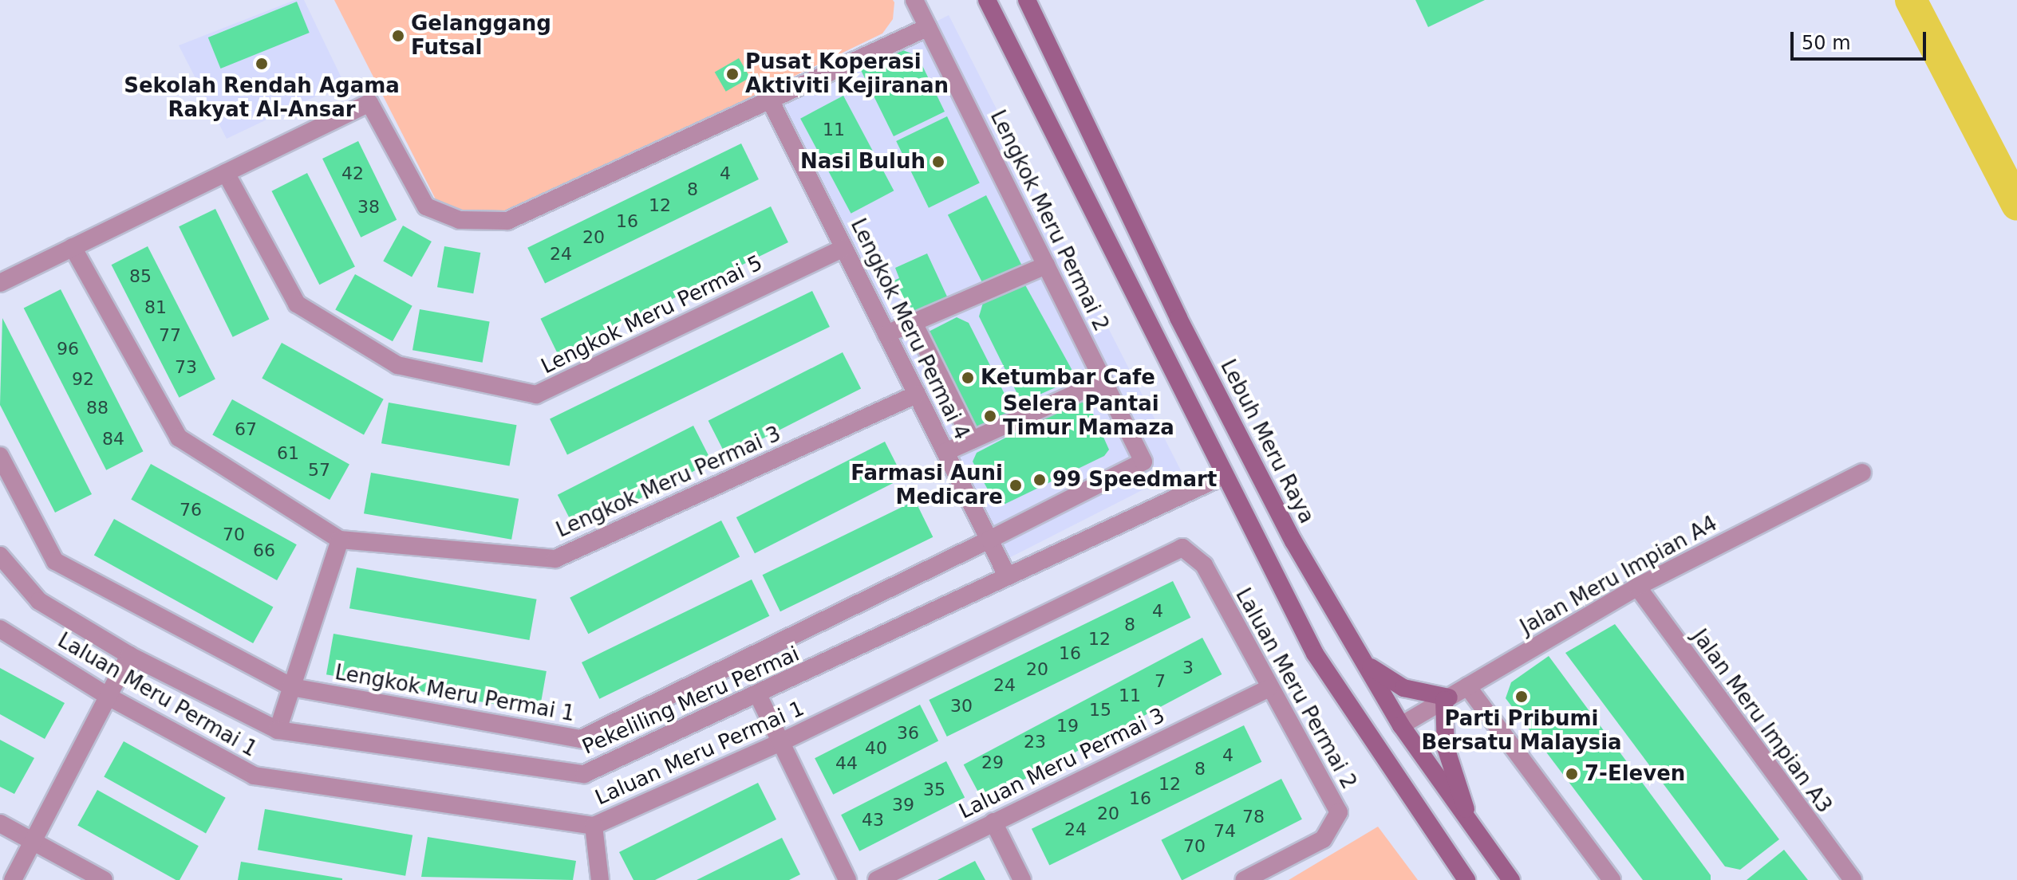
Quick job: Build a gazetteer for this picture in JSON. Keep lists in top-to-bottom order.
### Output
{
  "streets": {
    "main road": ["Lebuh Meru Raya"],
    "street": [
      "Lengkok Meru Permai 2",
      "Lengkok Meru Permai 5",
      "Lengkok Meru Permai 4",
      "Lengkok Meru Permai 3",
      "Jalan Meru Impian A4",
      "Laluan Meru Permai 2",
      "Lengkok Meru Permai 1",
      "Laluan Meru Permai 1",
      "Pekeliling Meru Permai",
      "Jalan Meru Impian A3",
      "Laluan Meru Permai 3"
    ]
  },
  "crossings": [
    ["Lengkok Meru Permai 2", "Lengkok Meru Permai 4"],
    ["Lengkok Meru Permai 2", "Lengkok Meru Permai 1"],
    ["Lengkok Meru Permai 5", "Lengkok Meru Permai 4"],
    ["Lengkok Meru Permai 4", "Lengkok Meru Permai 3"],
    ["Lengkok Meru Permai 4", "Lengkok Meru Permai 1"],
    ["Lengkok Meru Permai 4", "Pekeliling Meru Permai"],
    ["Lebuh Meru Raya", "Jalan Meru Impian A4"],
    ["Jalan Meru Impian A4", "Jalan Meru Impian A3"],
    ["Laluan Meru Permai 2", "Laluan Meru Permai 1"],
    ["Laluan Meru Permai 2", "Laluan Meru Permai 3"]
  ],
  "places": [
    "Gelanggang Futsal",
    "Sekolah Rendah Agama Rakyat Al-Ansar",
    "Pusat Koperasi Aktiviti Kejiranan",
    "Nasi Buluh",
    "Ketumbar Cafe",
    "Selera Pantai Timur Mamaza",
    "99 Speedmart",
    "Farmasi Auni Medicare",
    "Parti Pribumi Bersatu Malaysia",
    "7-Eleven"
  ],
  "house_numbers": [
    "11",
    "42",
    "4",
    "8",
    "12",
    "38",
    "16",
    "20",
    "24",
    "85",
    "81",
    "77",
    "96",
    "73",
    "92",
    "88",
    "67",
    "84",
    "61",
    "57",
    "76",
    "70",
    "66",
    "4",
    "8",
    "12",
    "16",
    "3",
    "20",
    "7",
    "24",
    "11",
    "30",
    "15",
    "19",
    "36",
    "23",
    "40",
    "4",
    "29",
    "44",
    "8",
    "12",
    "35",
    "16",
    "39",
    "20",
    "78",
    "43",
    "24",
    "74",
    "70"
  ],
  "scale_bar": "50 m"
}
